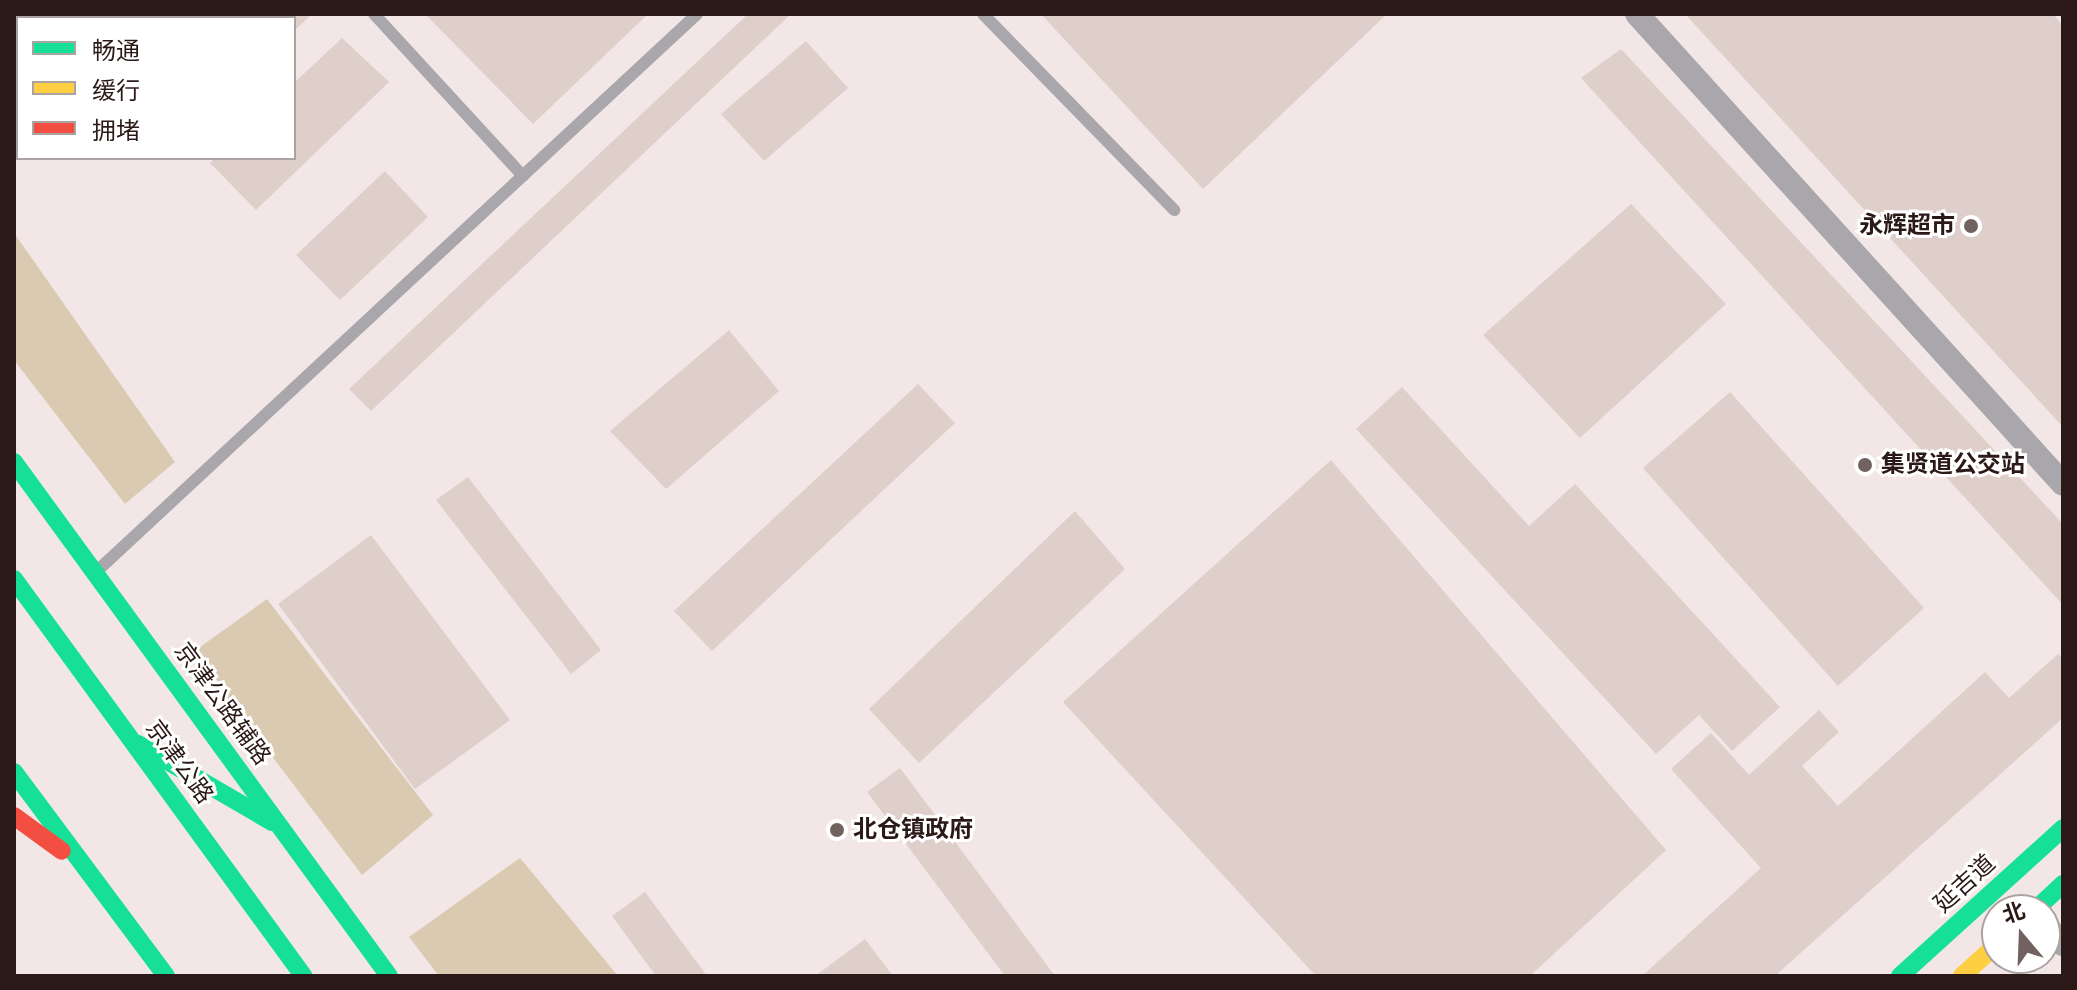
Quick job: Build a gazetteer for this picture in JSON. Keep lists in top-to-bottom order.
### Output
{
  "streets": {
    "main road": ["京津公路辅路", "京津公路", "延吉道"]
  },
  "places": ["永辉超市", "集贤道公交站", "北仓镇政府"],
  "legend": ["畅通", "缓行", "拥堵"],
  "north": "top"
}
